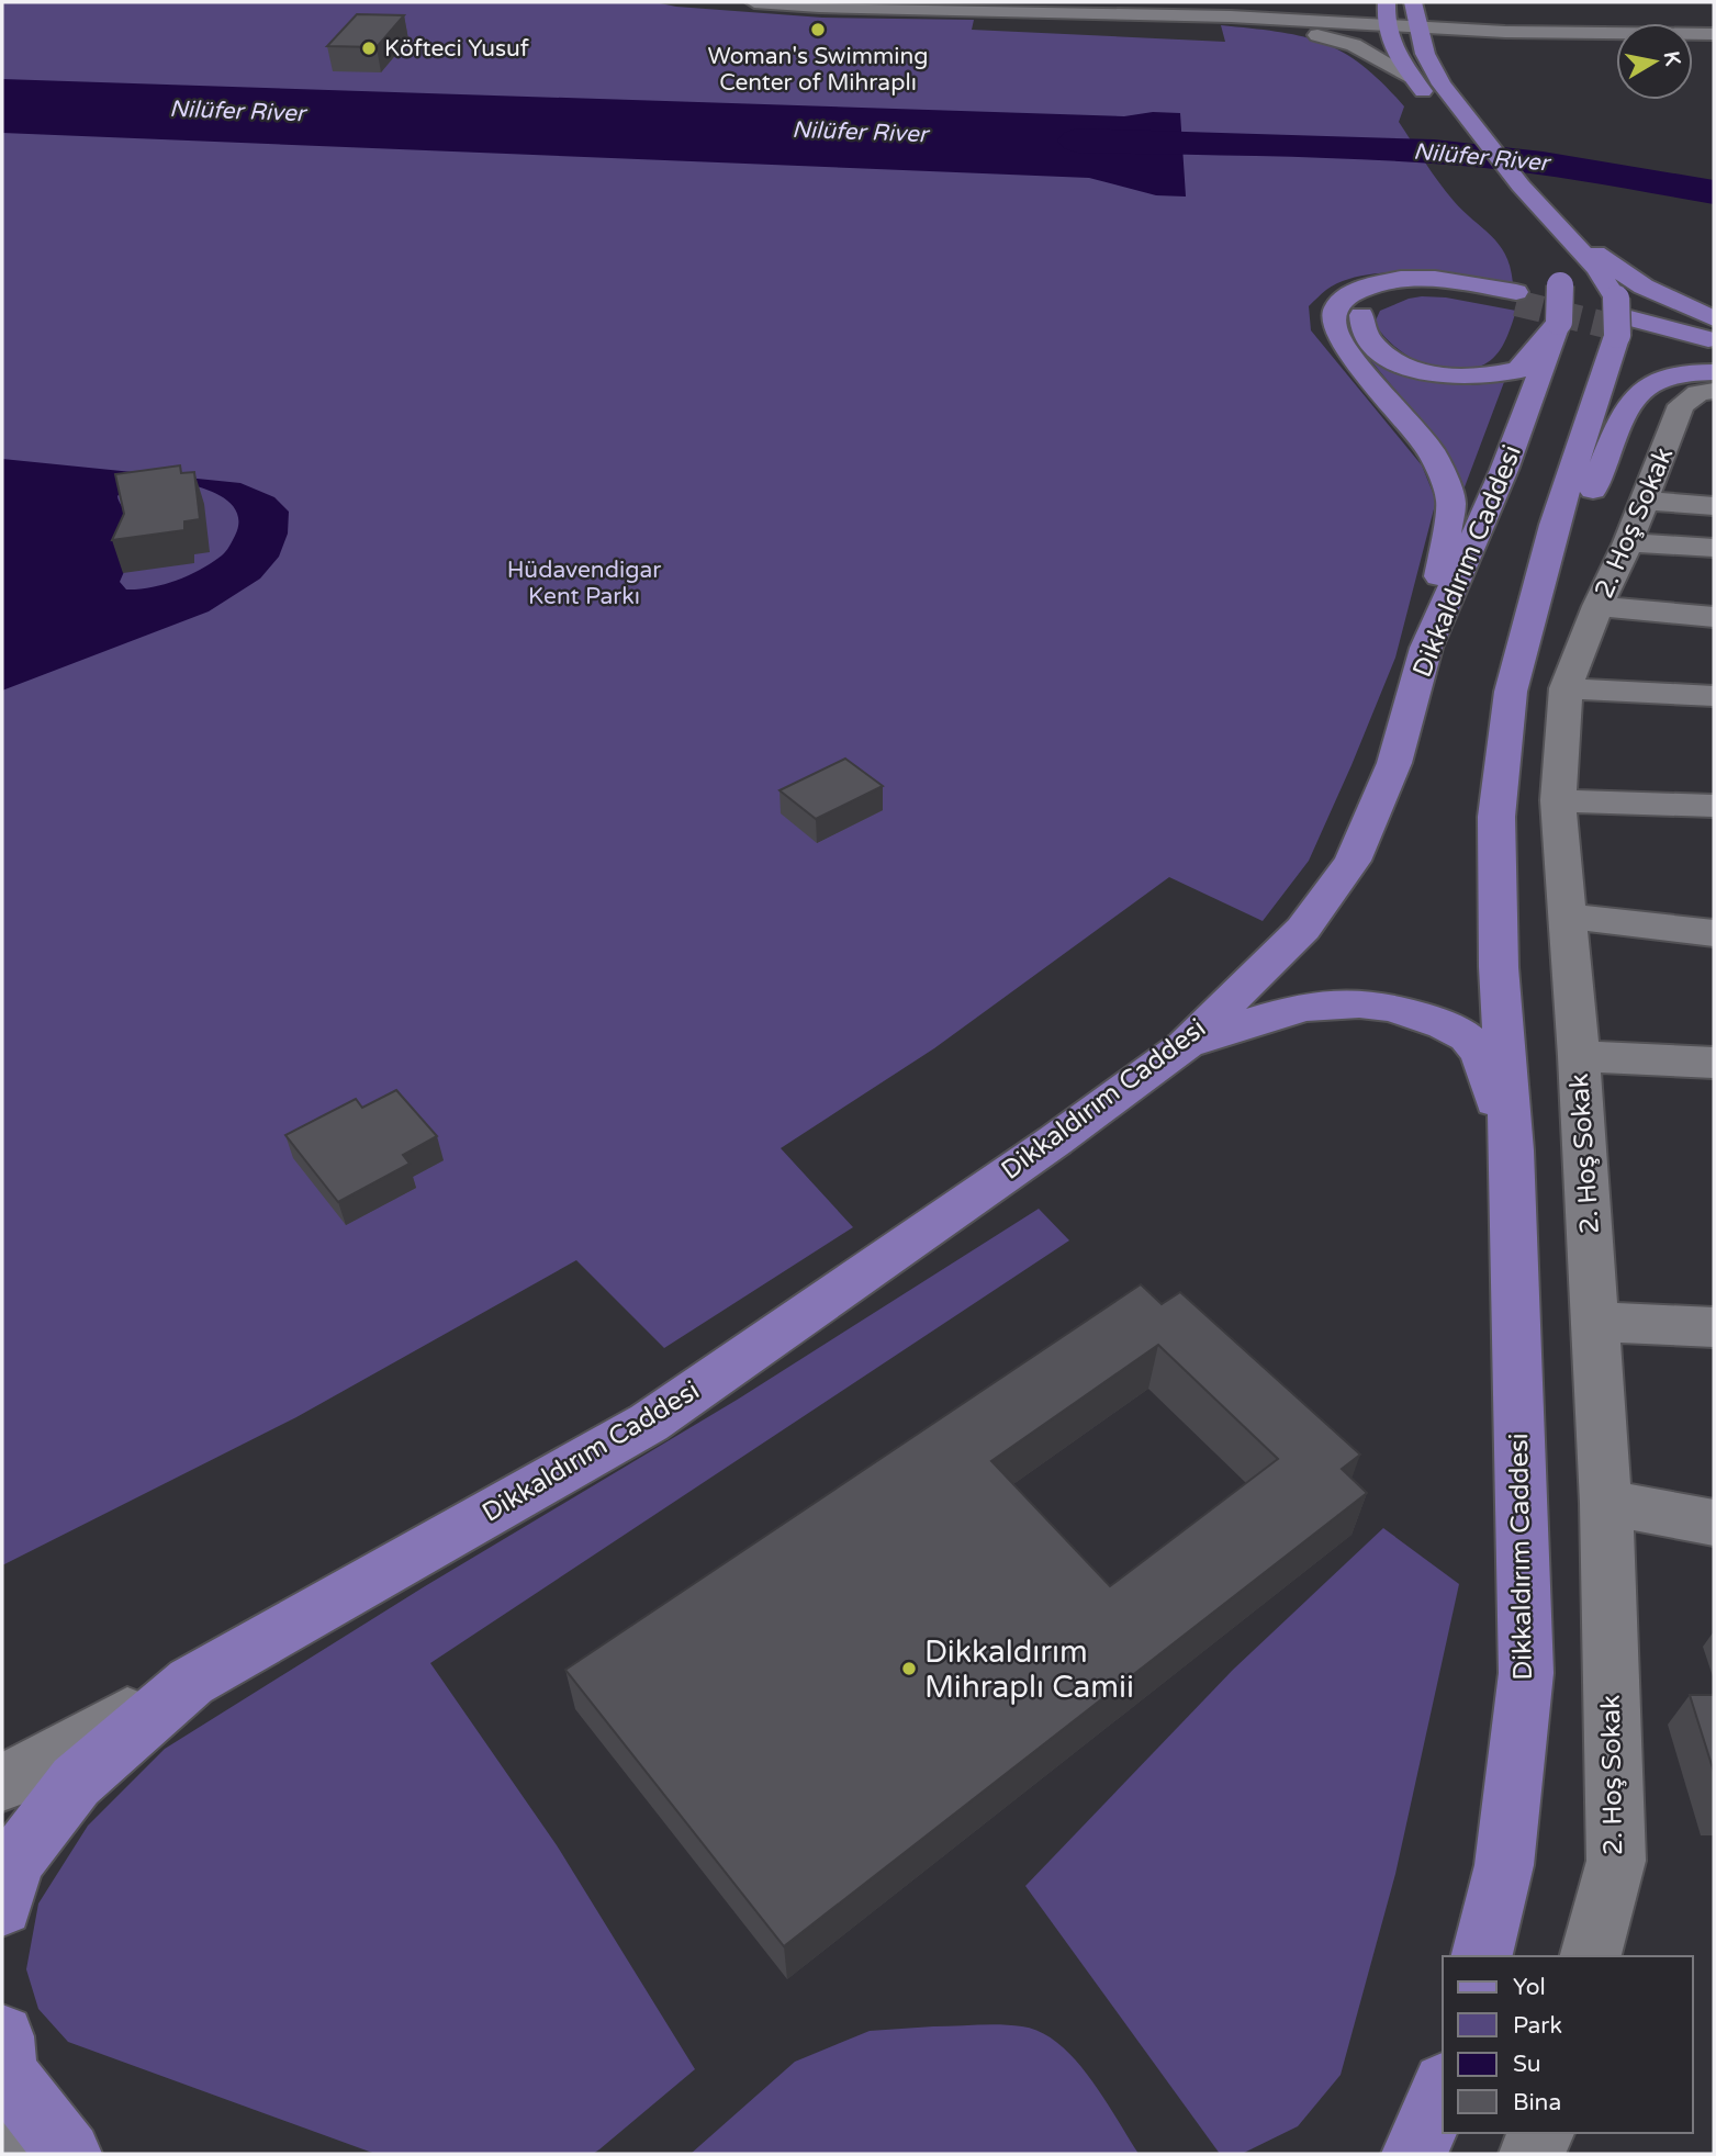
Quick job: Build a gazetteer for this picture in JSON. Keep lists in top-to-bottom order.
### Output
{
  "streets": {
    "main road": ["Dikkaldırım Caddesi"],
    "street": ["2. Hoş Sokak"]
  },
  "water": ["Nilüfer River"],
  "parks": ["Hüdavendigar Kent Parkı"],
  "places": ["Woman's Swimming Center of Mihraplı", "Köfteci Yusuf", "Dikkaldırım Mihraplı Camii"],
  "legend": [
    "Yol",
    "Park",
    "Su",
    "Bina"
  ],
  "north": "right"
}
